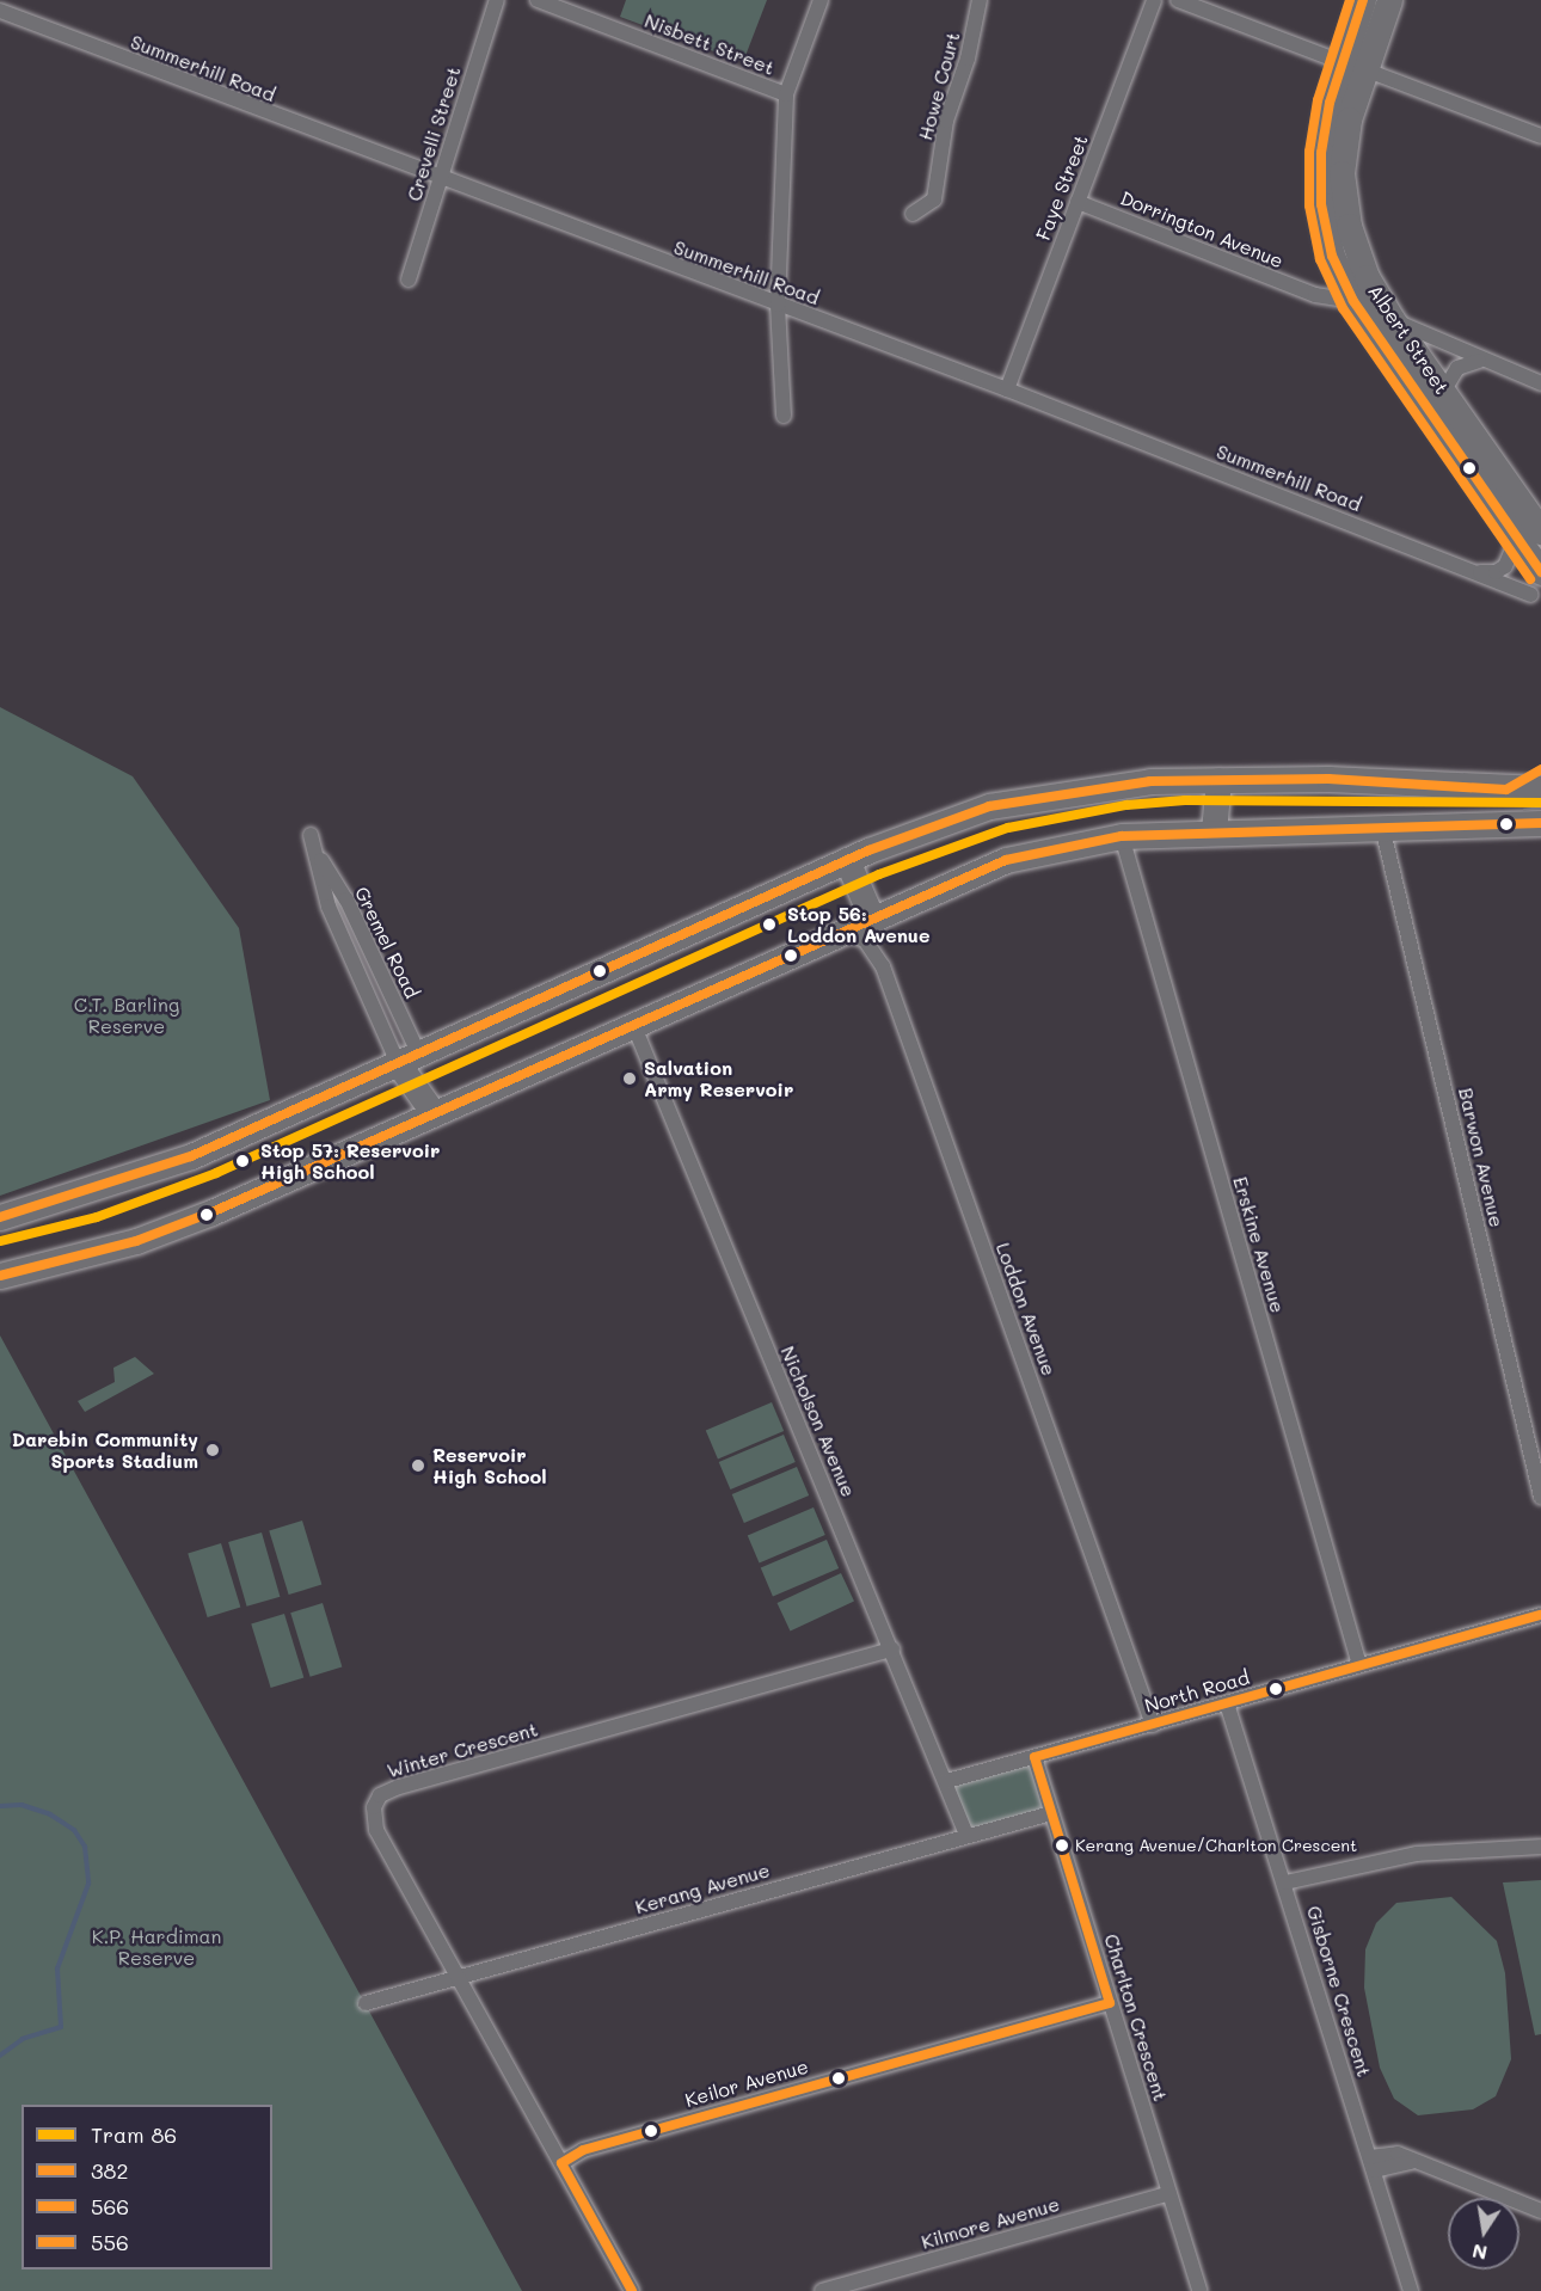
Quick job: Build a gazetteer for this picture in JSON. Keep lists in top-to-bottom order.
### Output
{
  "streets": {
    "highway": ["Albert Street"],
    "street": [
      "Nisbett Street",
      "Summerhill Road",
      "Howe Court",
      "Crevelli Street",
      "Faye Street",
      "Dorrington Avenue",
      "Gremel Road",
      "Barwon Avenue",
      "Erskine Avenue",
      "Loddon Avenue",
      "Nicholson Avenue",
      "North Road",
      "Winter Crescent",
      "Kerang Avenue",
      "Gisborne Crescent",
      "Charlton Crescent",
      "Keilor Avenue",
      "Kilmore Avenue"
    ]
  },
  "crossings": [
    ["Summerhill Road", "Crevelli Street"],
    ["Summerhill Road", "Faye Street"],
    ["Summerhill Road", "Albert Street"],
    ["Faye Street", "Dorrington Avenue"],
    ["Dorrington Avenue", "Albert Street"],
    ["Erskine Avenue", "North Road"],
    ["Loddon Avenue", "North Road"],
    ["Nicholson Avenue", "North Road"],
    ["Nicholson Avenue", "Winter Crescent"],
    ["Nicholson Avenue", "Kerang Avenue"],
    ["North Road", "Gisborne Crescent"],
    ["North Road", "Charlton Crescent"],
    ["Winter Crescent", "Kerang Avenue"],
    ["Winter Crescent", "Keilor Avenue"],
    ["Kerang Avenue", "Charlton Crescent"],
    ["Charlton Crescent", "Keilor Avenue"],
    ["Charlton Crescent", "Kilmore Avenue"]
  ],
  "parks": ["C.T. Barling Reserve", "K.P. Hardiman Reserve"],
  "places": [
    "Stop 56: Loddon Avenue",
    "Salvation Army Reservoir",
    "Stop 57: Reservoir High School",
    "Darebin Community Sports Stadium",
    "Reservoir High School",
    "Kerang Avenue/Charlton Crescent"
  ],
  "lines": [
    "transit line 382",
    "transit line 556",
    "tram line 86",
    "transit line 566"
  ],
  "legend": [
    "Tram 86",
    "382",
    "566",
    "556"
  ],
  "north": "bottom"
}
